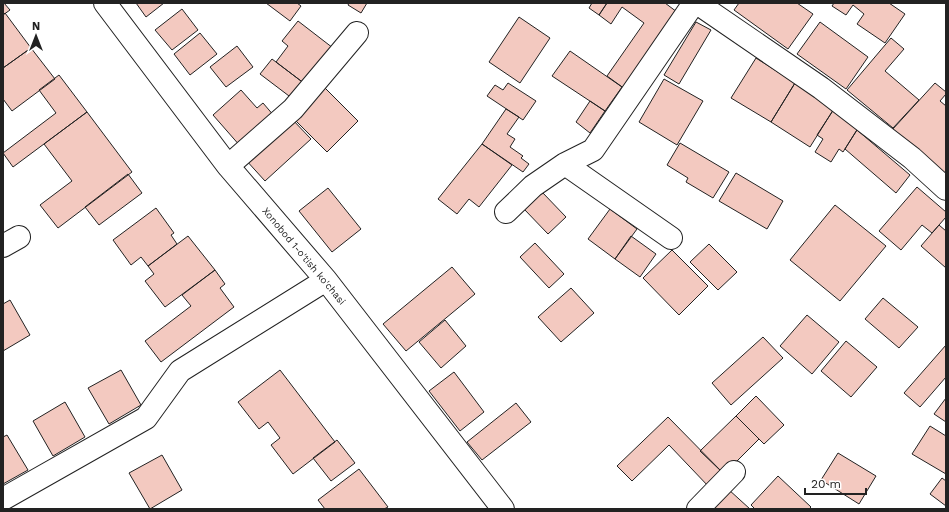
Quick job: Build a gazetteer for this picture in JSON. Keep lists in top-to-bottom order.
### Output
{
  "streets": {
    "street": ["Xonobod 1-o'tish ko'chasi"]
  },
  "scale_bar": "20 m",
  "north": "top"
}
